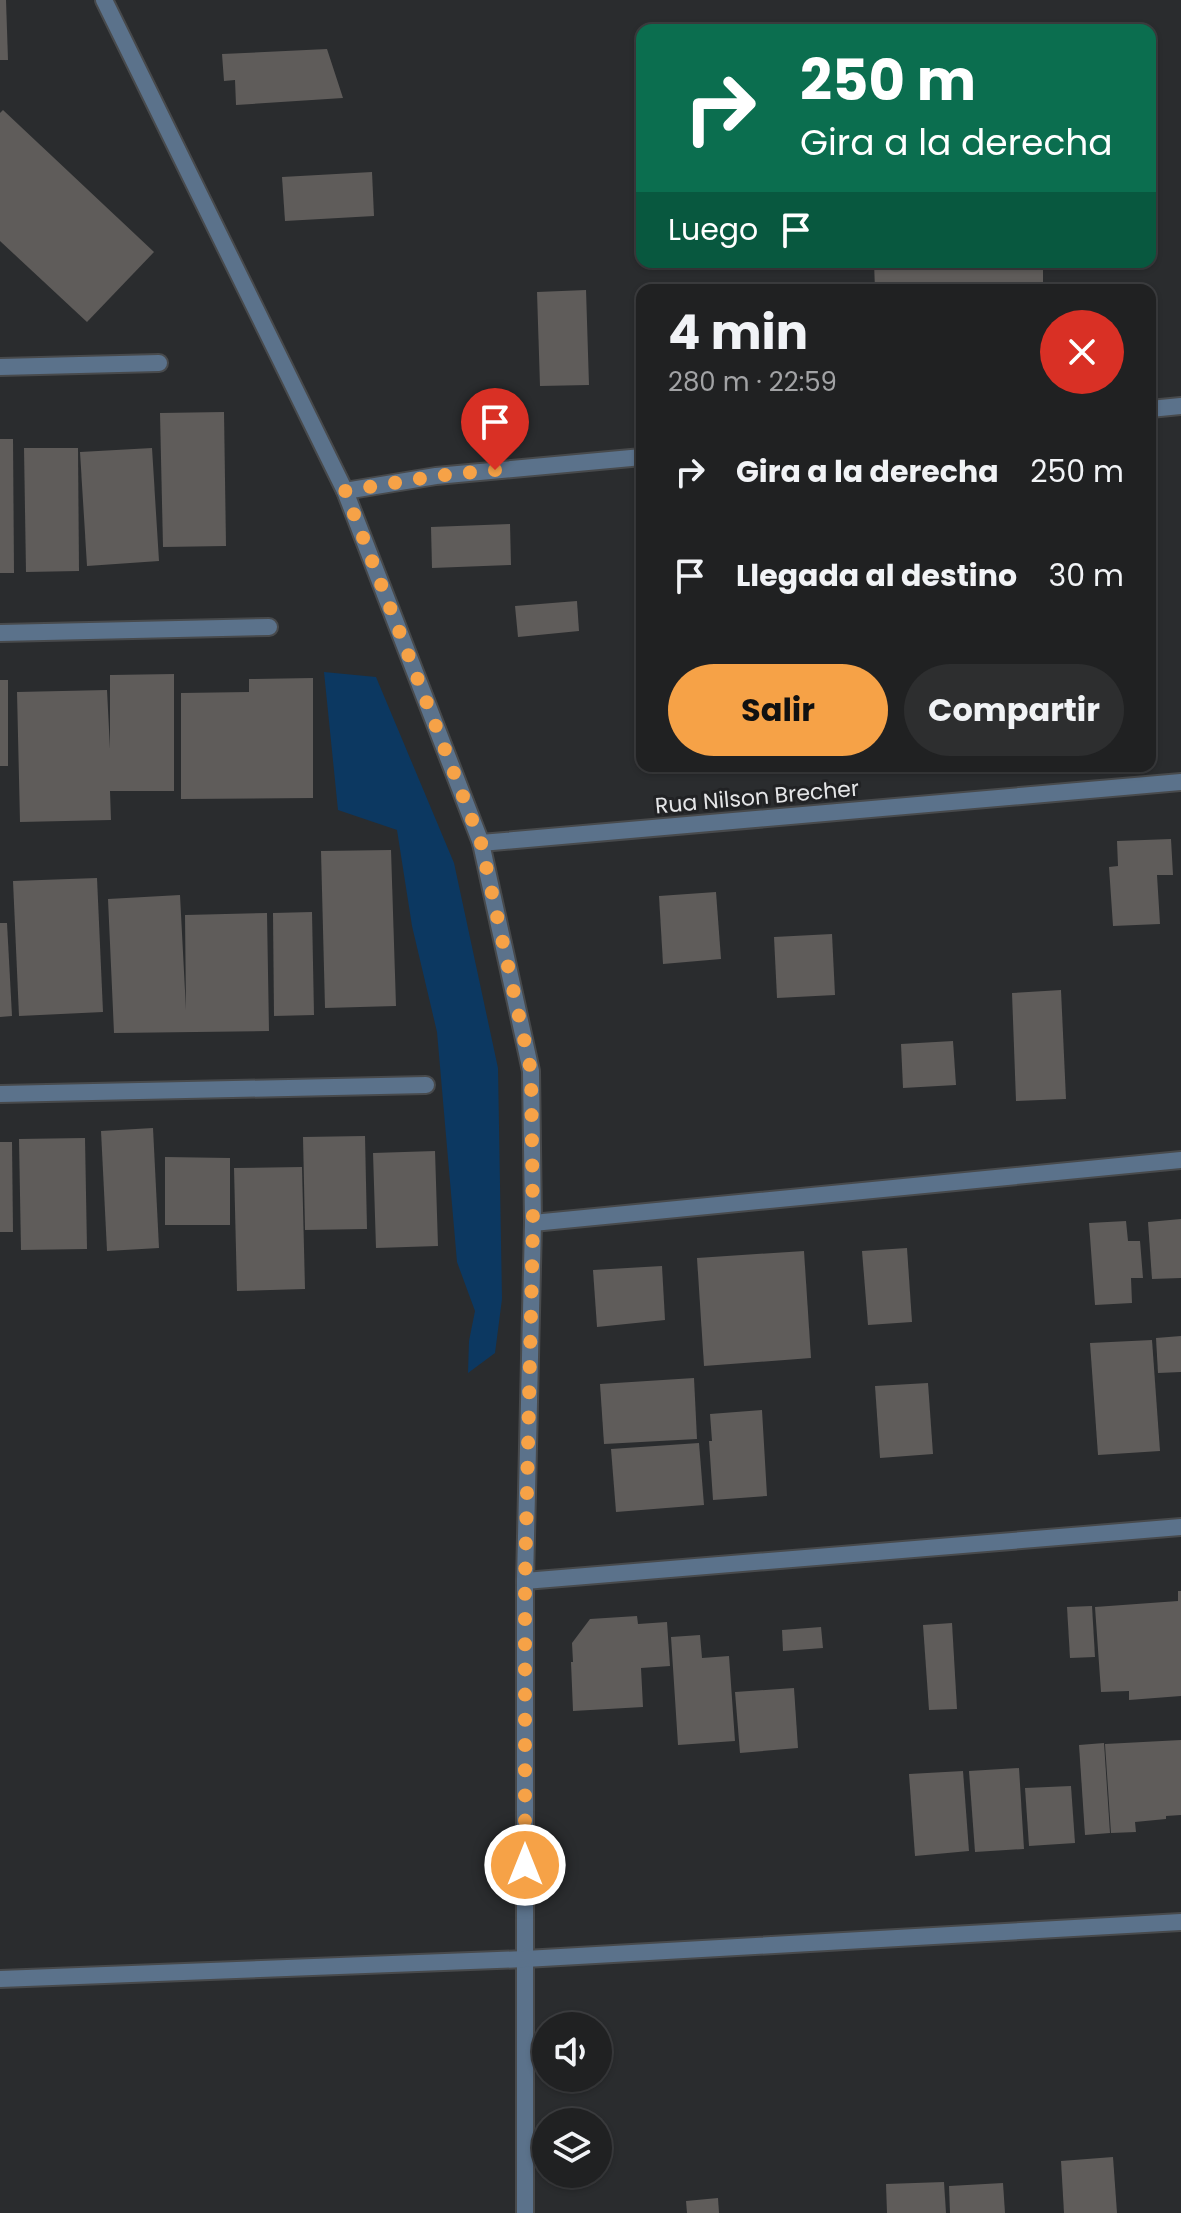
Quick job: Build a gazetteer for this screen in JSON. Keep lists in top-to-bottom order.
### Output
{
  "streets": {
    "street": ["Rua Nilson Brecher"]
  },
  "page": {
    "turn": ["250 m", "Gira a la derecha"],
    "then": "Luego",
    "heading": ["4 min", "280 m · 22:59"],
    "list": [
      {
        "name": "Gira a la derecha",
        "value": "250 m"
      },
      {
        "name": "Llegada al destino",
        "value": "30 m"
      }
    ],
    "buttons": ["Salir", "Compartir"]
  }
}
